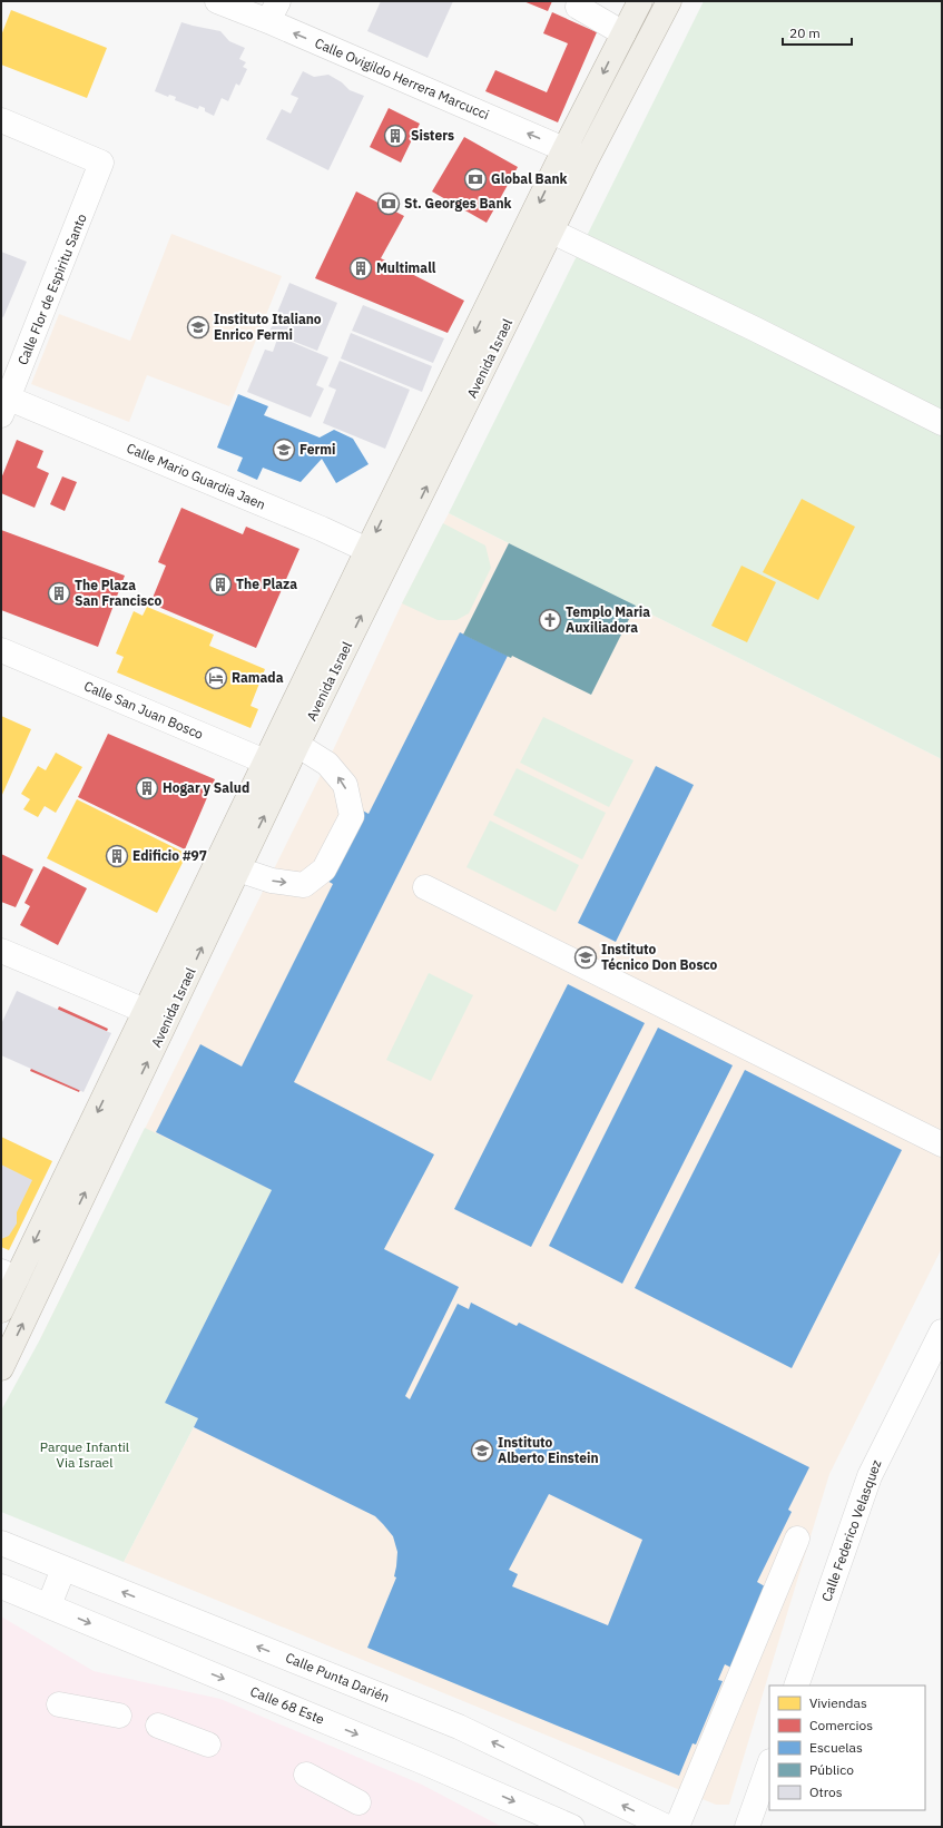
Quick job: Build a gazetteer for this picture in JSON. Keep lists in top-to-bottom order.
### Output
{
  "streets": {
    "main road": ["Avenida Israel"],
    "street": [
      "Calle Ovigildo Herrera Marcucci",
      "Calle Flor de Espiritu Santo",
      "Calle Mario Guardia Jaen",
      "Calle San Juan Bosco",
      "Calle Federico Velasquez",
      "Calle Punta Darién",
      "Calle 68 Este"
    ]
  },
  "crossings": [
    ["Calle Ovigildo Herrera Marcucci", "Avenida Israel"],
    ["Calle Flor de Espiritu Santo", "Calle Mario Guardia Jaen"],
    ["Avenida Israel", "Calle Mario Guardia Jaen"],
    ["Avenida Israel", "Calle San Juan Bosco"]
  ],
  "one_way": ["Calle Ovigildo Herrera Marcucci", "Calle Punta Darién"],
  "parks": ["Parque Infantil Via Israel"],
  "places": {
    "building": [
      "Sisters",
      "Multimall",
      "The Plaza",
      "The Plaza San Francisco",
      "Hogar y Salud",
      "Edificio #97"
    ],
    "bank": ["Global Bank", "St. Georges Bank"],
    "school or university": [
      "Instituto Italiano Enrico Fermi",
      "Fermi",
      "Instituto Técnico Don Bosco",
      "Instituto Alberto Einstein"
    ],
    "church": ["Templo Maria Auxiliadora"],
    "hotel": ["Ramada"]
  },
  "legend": [
    "Viviendas",
    "Comercios",
    "Escuelas",
    "Público",
    "Otros"
  ],
  "scale_bar": "20 m"
}
